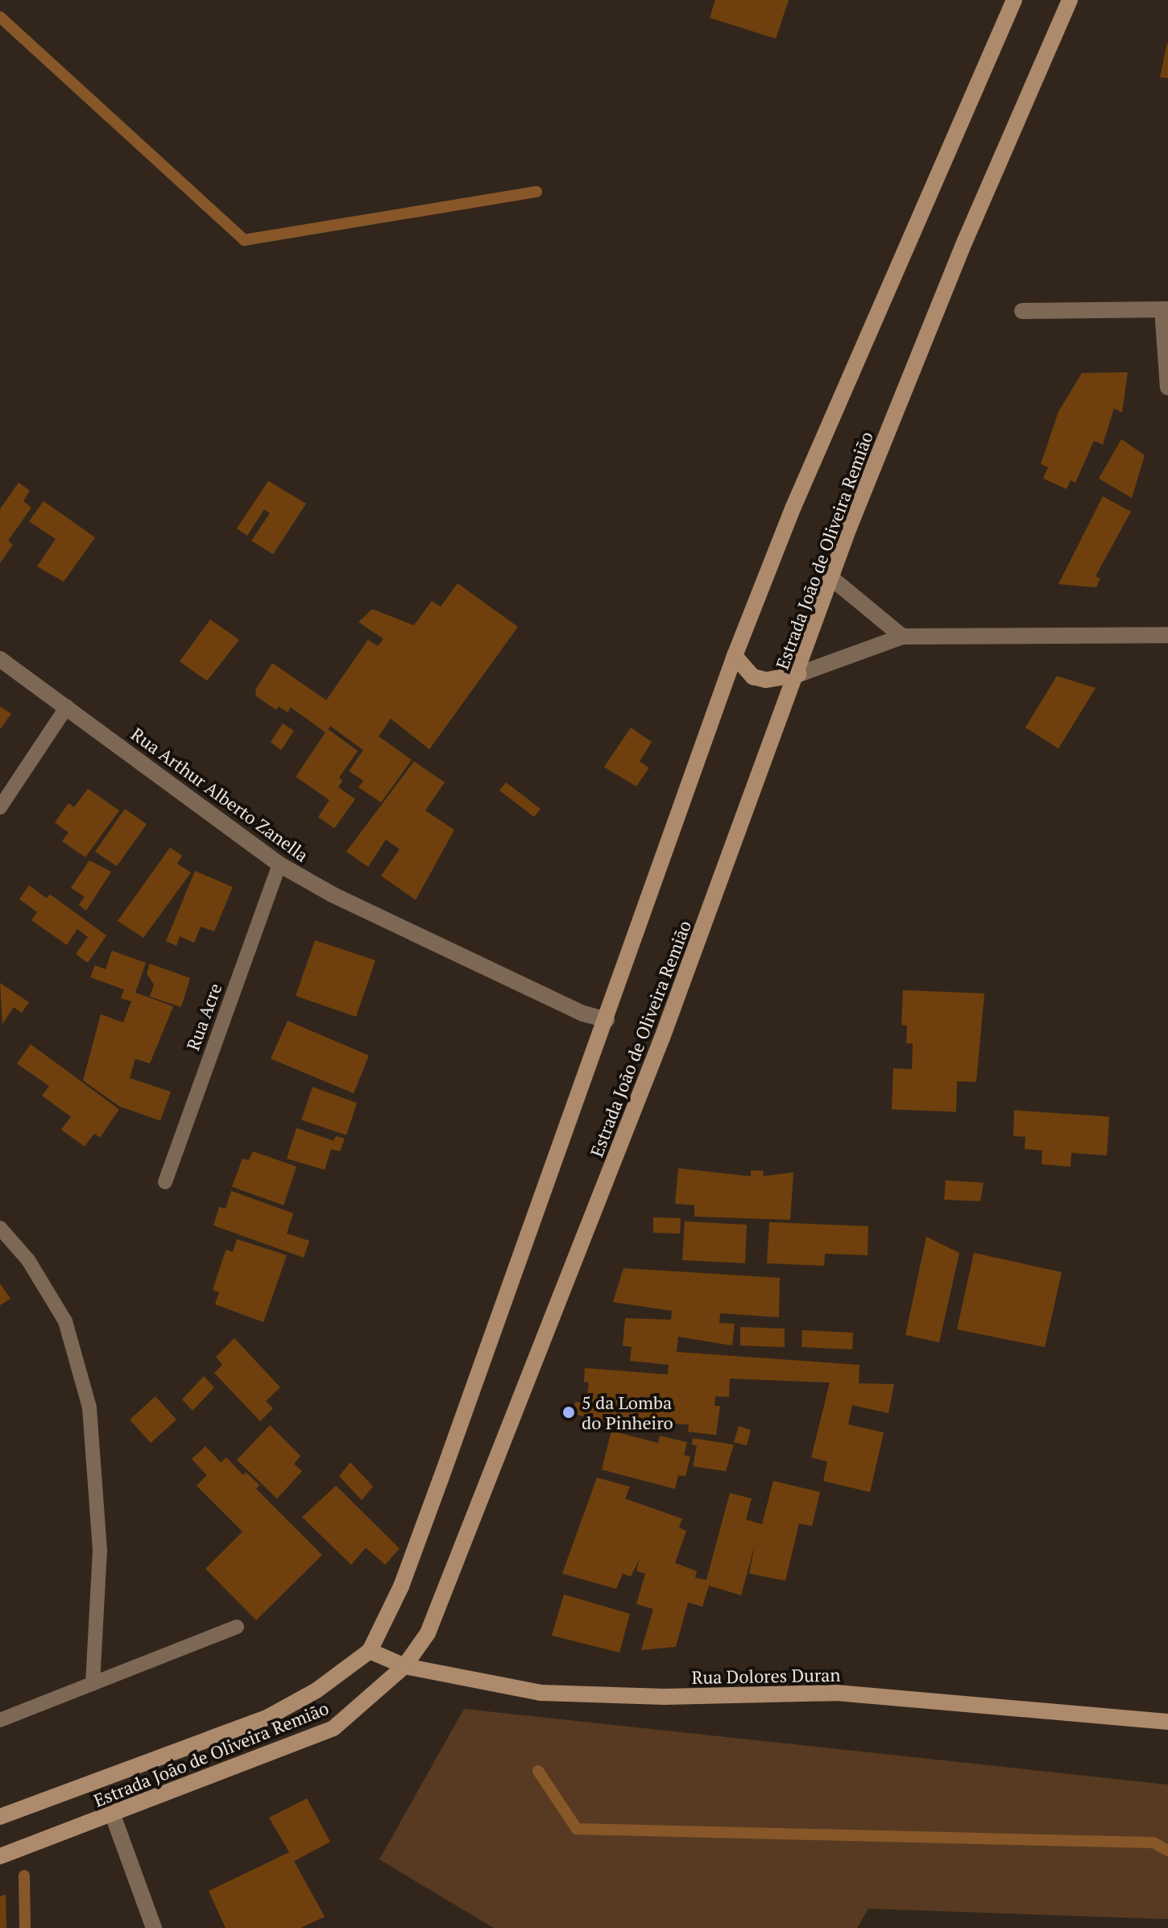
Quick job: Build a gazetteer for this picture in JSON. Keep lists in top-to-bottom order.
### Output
{
  "streets": {
    "main road": ["Estrada João de Oliveira Remião", "Rua Dolores Duran"],
    "street": ["Rua Arthur Alberto Zanella"],
    "lane": ["Rua Acre"]
  },
  "crossings": [
    ["Estrada João de Oliveira Remião", "Rua Arthur Alberto Zanella"],
    ["Estrada João de Oliveira Remião", "Rua Dolores Duran"],
    ["Rua Arthur Alberto Zanella", "Rua Acre"]
  ],
  "places": ["5 da Lomba do Pinheiro"]
}
